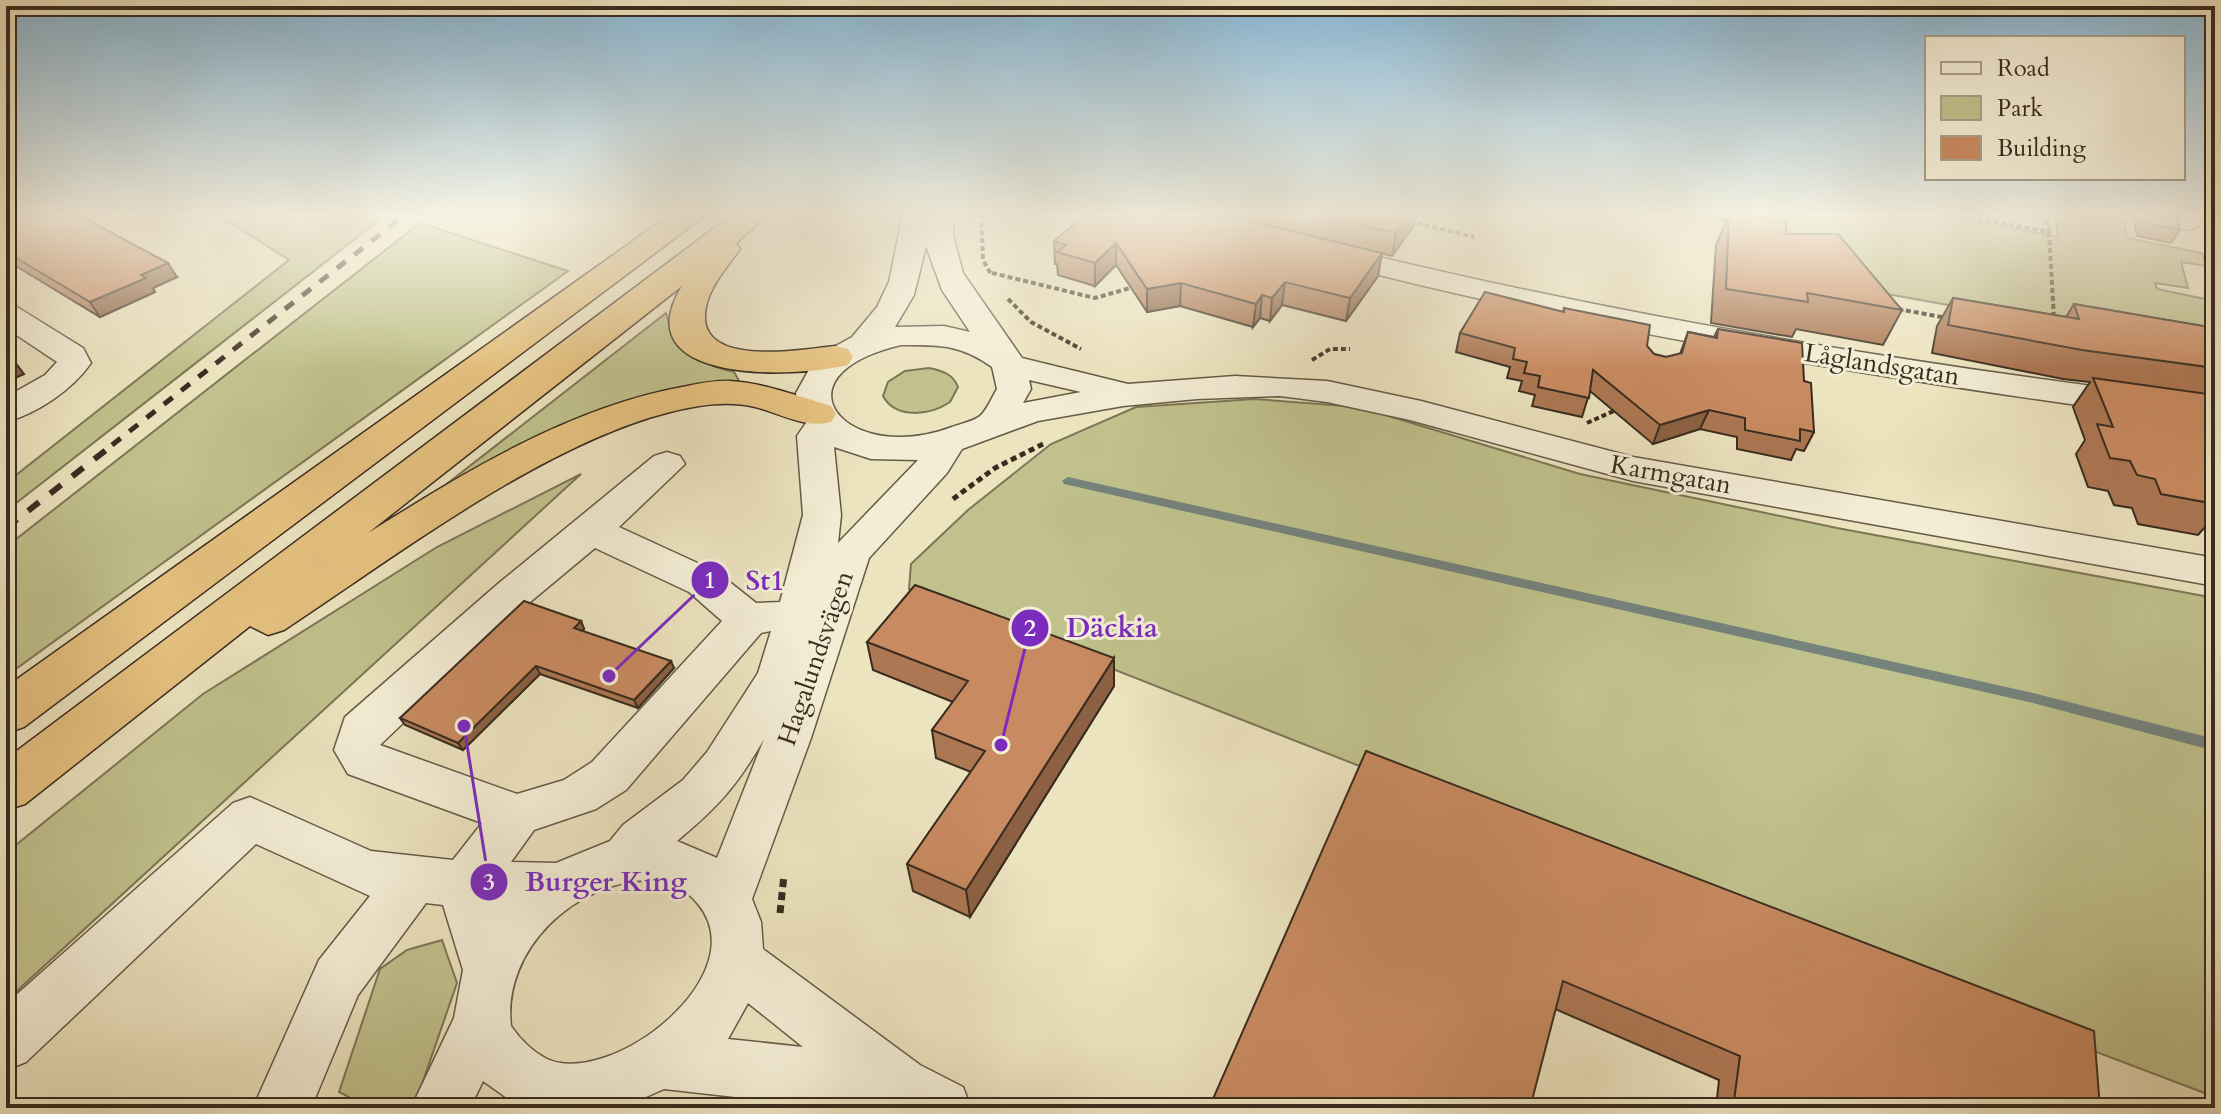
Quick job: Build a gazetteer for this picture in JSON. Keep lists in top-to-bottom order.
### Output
{
  "streets": {
    "street": ["Låglandsgatan", "Karmgatan", "Hagalundsvägen"]
  },
  "crossings": [
    ["Karmgatan", "Hagalundsvägen"]
  ],
  "places": ["St1", "Burger King", "Däckia"],
  "legend": ["Road", "Park", "Building"]
}
